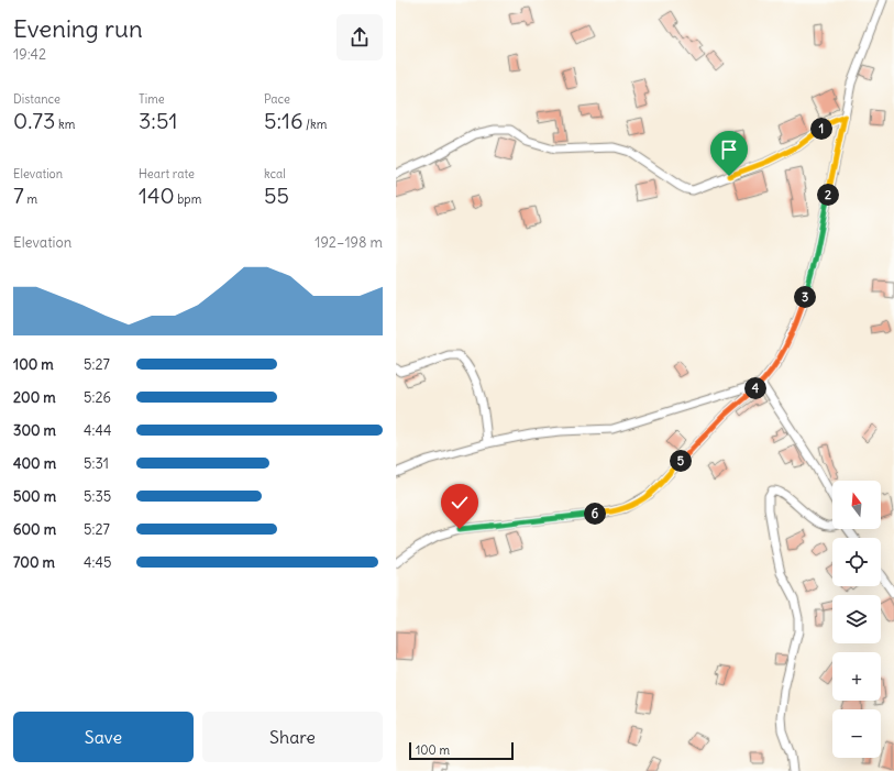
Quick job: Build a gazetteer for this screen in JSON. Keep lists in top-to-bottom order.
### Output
{
  "scale_bar": "100 m",
  "north": "top",
  "page": {
    "heading": ["Evening run", "19:42"],
    "stats": [
      ["Distance", "0.73 km"],
      ["Time", "3:51"],
      ["Pace", "5:16 /km"],
      ["Elevation", "7 m"],
      ["Heart rate", "140 bpm"],
      ["kcal", "55"]
    ],
    "pins": [
      "1",
      "2",
      "3",
      "4",
      "5",
      "6"
    ],
    "chart": ["Elevation", "192–198 m"],
    "list": [
      {
        "name": "100 m",
        "note": "5:27"
      },
      {
        "name": "200 m",
        "note": "5:26"
      },
      {
        "name": "300 m",
        "note": "4:44"
      },
      {
        "name": "400 m",
        "note": "5:31"
      },
      {
        "name": "500 m",
        "note": "5:35"
      },
      {
        "name": "600 m",
        "note": "5:27"
      },
      {
        "name": "700 m",
        "note": "4:45"
      }
    ],
    "map_buttons": ["+", "−"],
    "buttons": ["Save", "Share"],
    "scale": "100 m"
  }
}
